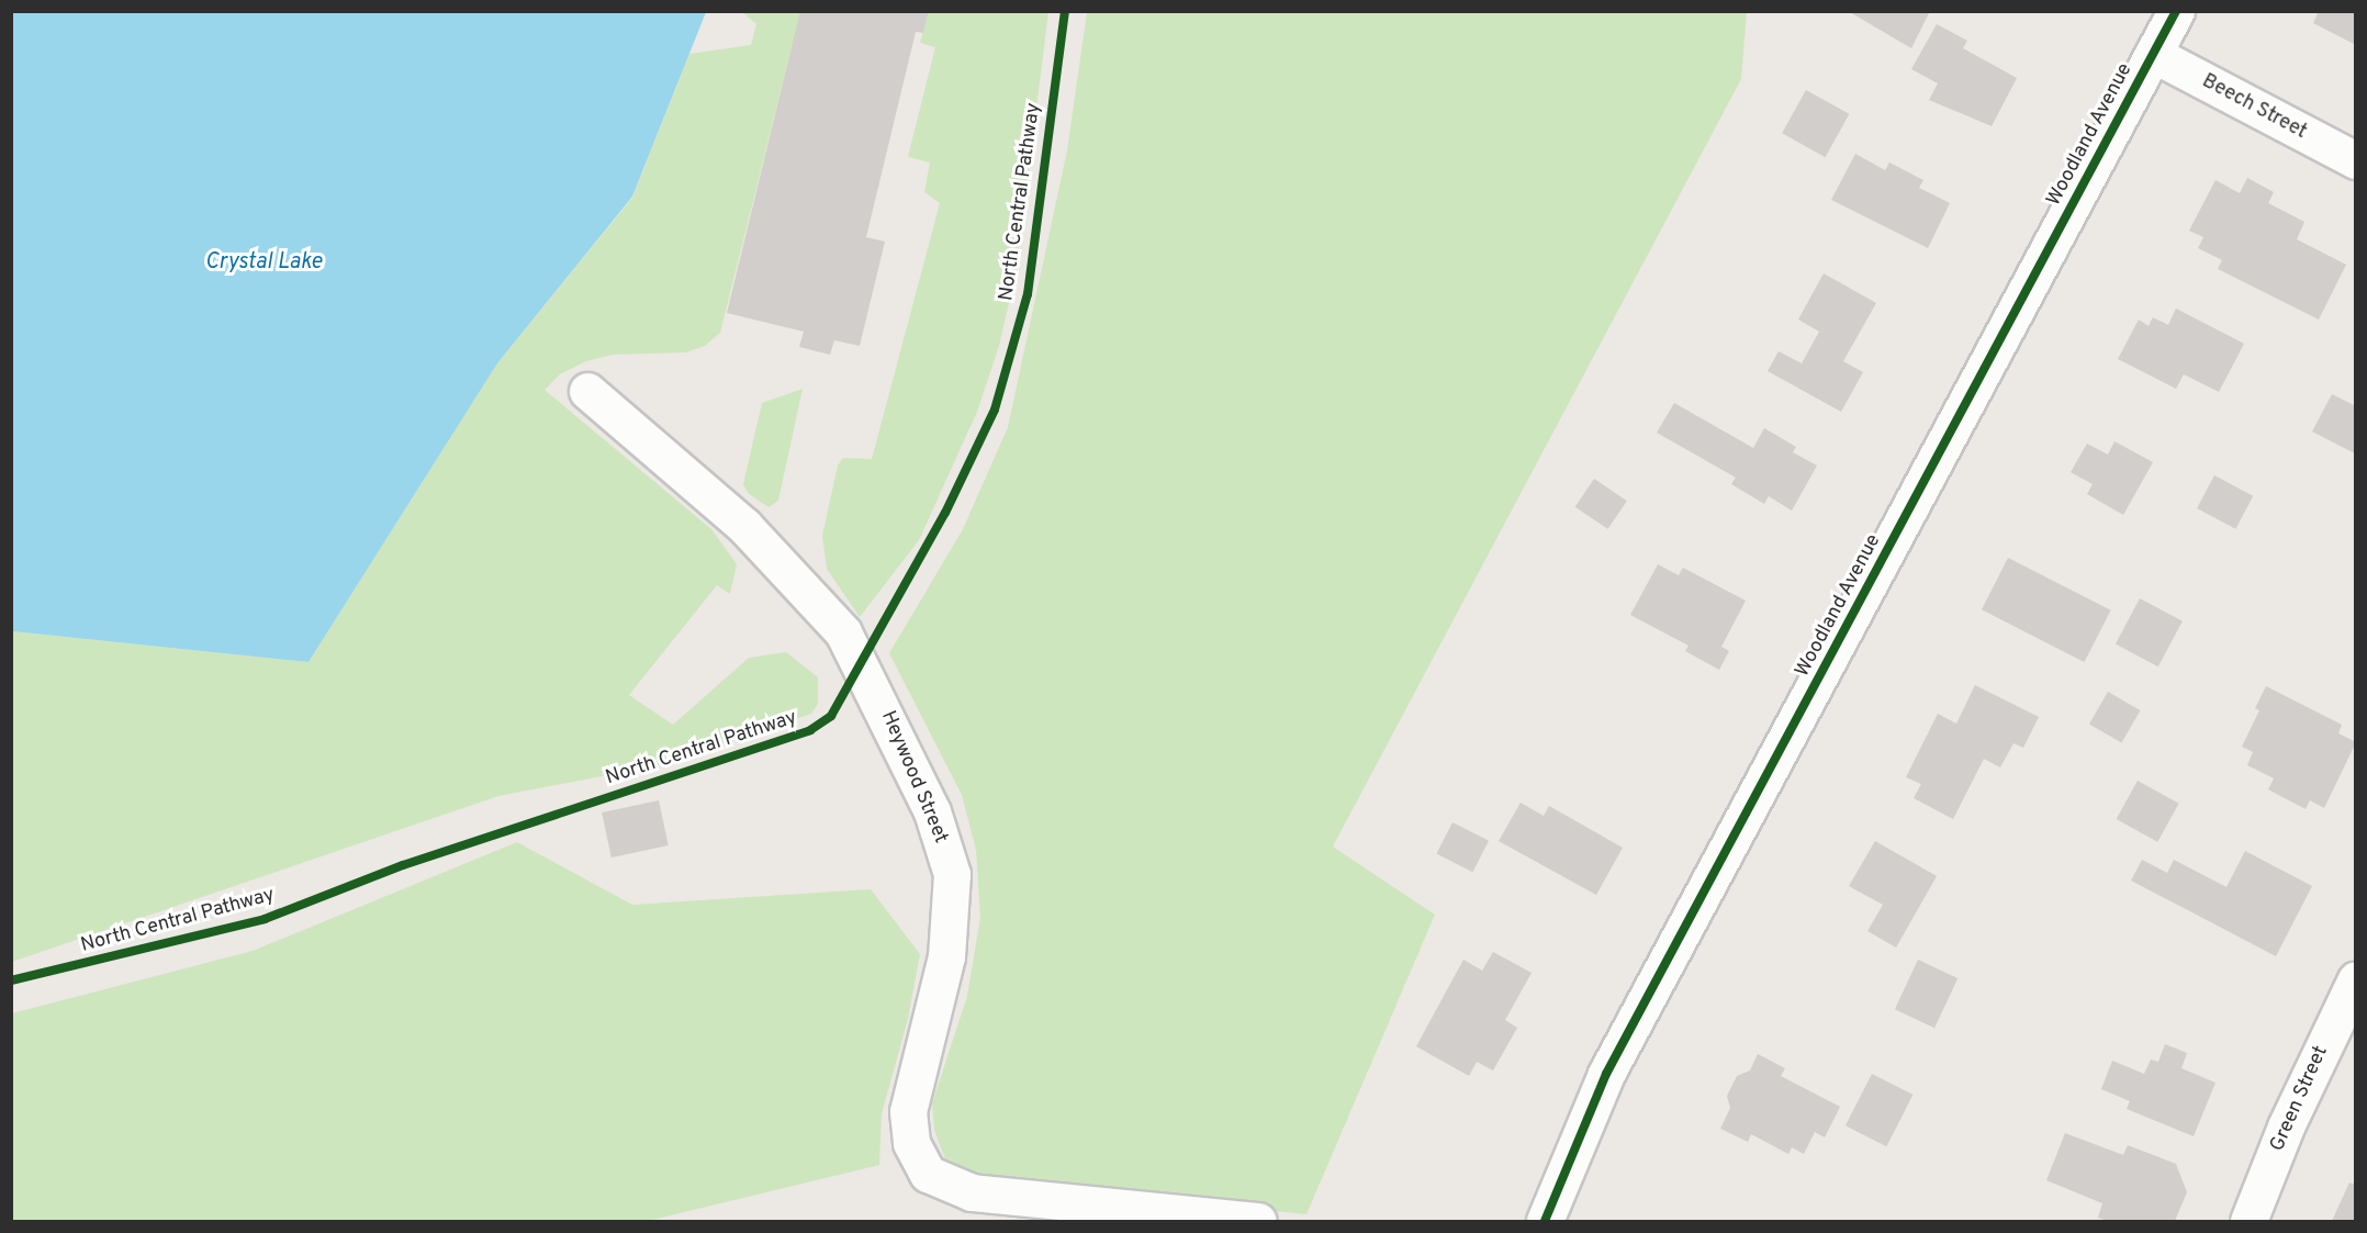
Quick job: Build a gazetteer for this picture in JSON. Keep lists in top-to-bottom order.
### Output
{
  "streets": {
    "street": [
      "Beech Street",
      "Woodland Avenue",
      "Heywood Street",
      "Green Street"
    ],
    "cycle path": ["North Central Pathway"]
  },
  "crossings": [
    ["Beech Street", "Woodland Avenue"]
  ],
  "water": ["Crystal Lake"]
}
